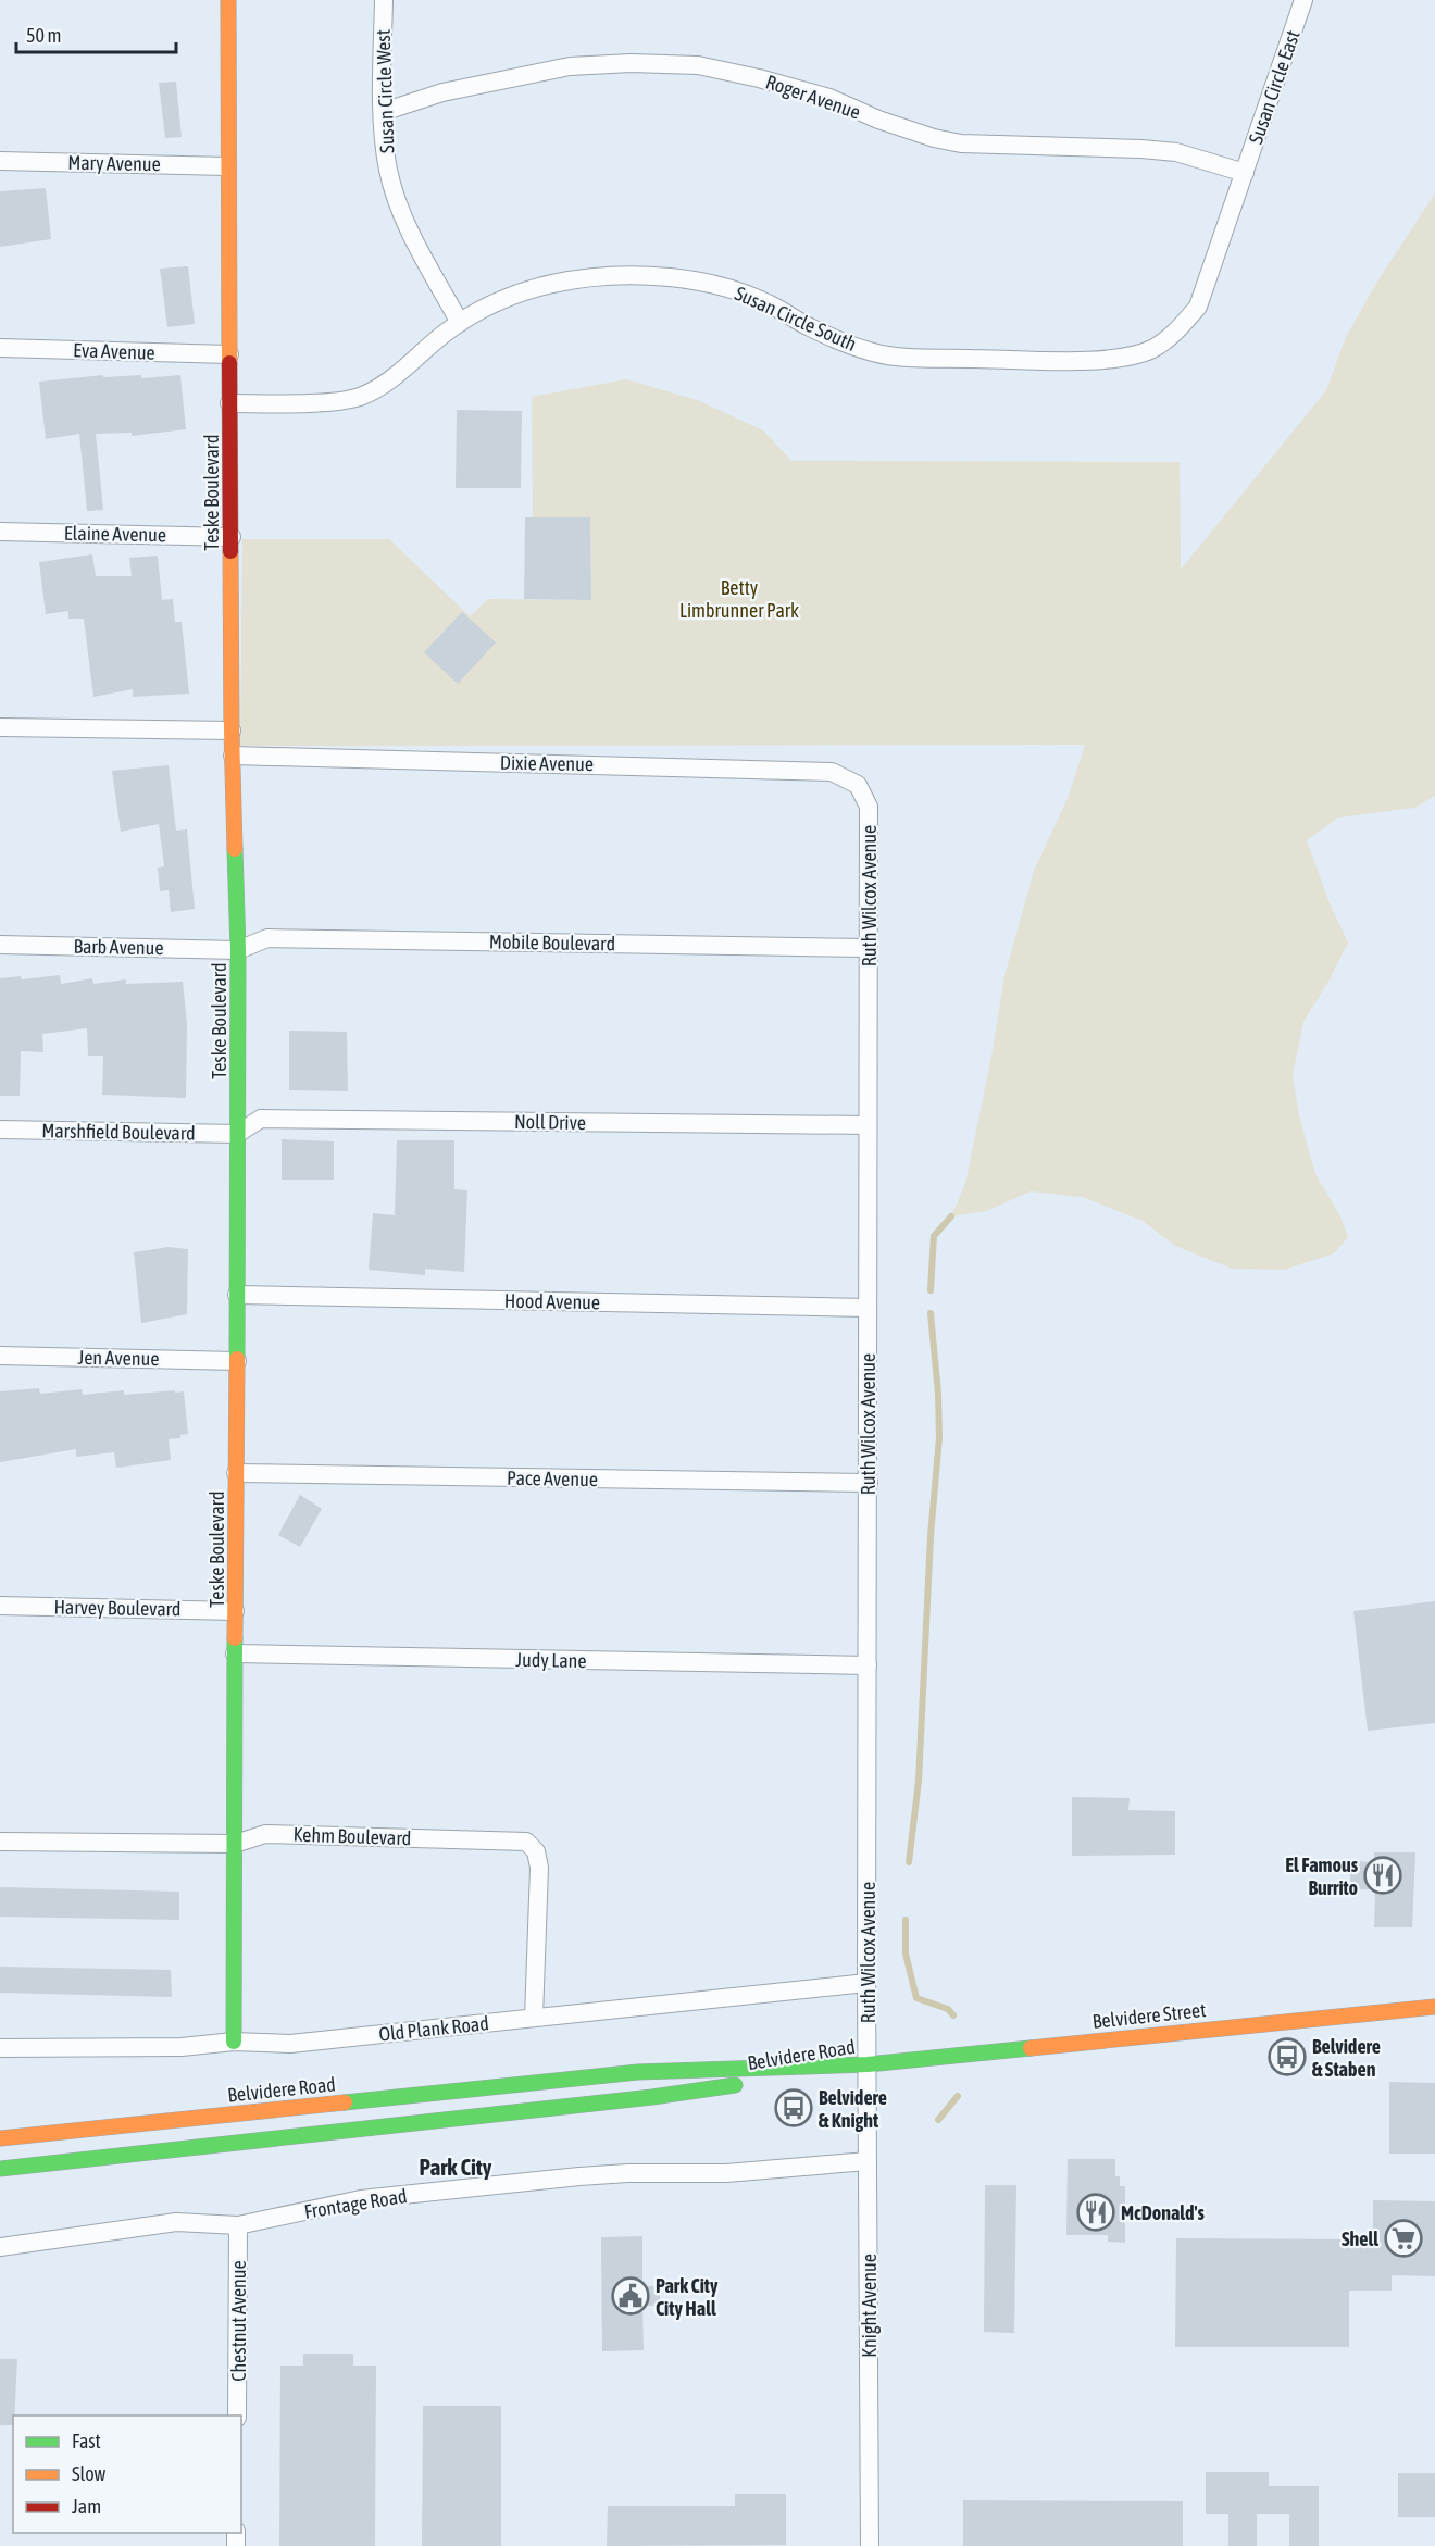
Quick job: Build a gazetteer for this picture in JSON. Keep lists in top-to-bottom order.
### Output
{
  "streets": {
    "main road": ["Teske Boulevard", "Belvidere Street", "Belvidere Road"],
    "street": [
      "Susan Circle East",
      "Susan Circle West",
      "Roger Avenue",
      "Mary Avenue",
      "Susan Circle South",
      "Eva Avenue",
      "Elaine Avenue",
      "Dixie Avenue",
      "Ruth Wilcox Avenue",
      "Mobile Boulevard",
      "Barb Avenue",
      "Noll Drive",
      "Marshfield Boulevard",
      "Hood Avenue",
      "Jen Avenue",
      "Pace Avenue",
      "Harvey Boulevard",
      "Judy Lane",
      "Kehm Boulevard",
      "Old Plank Road",
      "Frontage Road",
      "Knight Avenue",
      "Chestnut Avenue"
    ]
  },
  "crossings": [
    ["Susan Circle East", "Roger Avenue"],
    ["Susan Circle East", "Susan Circle South"],
    ["Susan Circle West", "Roger Avenue"],
    ["Susan Circle West", "Susan Circle South"],
    ["Roger Avenue", "Susan Circle South"],
    ["Mary Avenue", "Teske Boulevard"],
    ["Susan Circle South", "Teske Boulevard"],
    ["Eva Avenue", "Teske Boulevard"],
    ["Teske Boulevard", "Elaine Avenue"],
    ["Teske Boulevard", "Dixie Avenue"],
    ["Teske Boulevard", "Mobile Boulevard"],
    ["Teske Boulevard", "Barb Avenue"],
    ["Teske Boulevard", "Noll Drive"],
    ["Teske Boulevard", "Marshfield Boulevard"],
    ["Teske Boulevard", "Hood Avenue"],
    ["Teske Boulevard", "Jen Avenue"],
    ["Teske Boulevard", "Pace Avenue"],
    ["Teske Boulevard", "Harvey Boulevard"],
    ["Teske Boulevard", "Judy Lane"],
    ["Teske Boulevard", "Kehm Boulevard"],
    ["Teske Boulevard", "Old Plank Road"],
    ["Dixie Avenue", "Ruth Wilcox Avenue"],
    ["Ruth Wilcox Avenue", "Mobile Boulevard"],
    ["Ruth Wilcox Avenue", "Noll Drive"],
    ["Ruth Wilcox Avenue", "Hood Avenue"],
    ["Ruth Wilcox Avenue", "Pace Avenue"],
    ["Ruth Wilcox Avenue", "Judy Lane"],
    ["Ruth Wilcox Avenue", "Belvidere Street"],
    ["Ruth Wilcox Avenue", "Old Plank Road"],
    ["Ruth Wilcox Avenue", "Belvidere Road"],
    ["Ruth Wilcox Avenue", "Knight Avenue"],
    ["Mobile Boulevard", "Barb Avenue"],
    ["Noll Drive", "Marshfield Boulevard"],
    ["Kehm Boulevard", "Old Plank Road"],
    ["Belvidere Street", "Belvidere Road"],
    ["Belvidere Street", "Knight Avenue"],
    ["Belvidere Road", "Knight Avenue"],
    ["Frontage Road", "Knight Avenue"],
    ["Frontage Road", "Chestnut Avenue"]
  ],
  "districts": ["Park City"],
  "parks": ["Betty Limbrunner Park"],
  "places": {
    "restaurant": ["El Famous Burrito", "McDonald's"],
    "bus stop": ["Belvidere & Staben", "Belvidere & Knight"],
    "supermarket": ["Shell"],
    "public building": ["Park City City Hall"]
  },
  "legend": ["Fast", "Slow", "Jam"],
  "scale_bar": "50 m"
}
